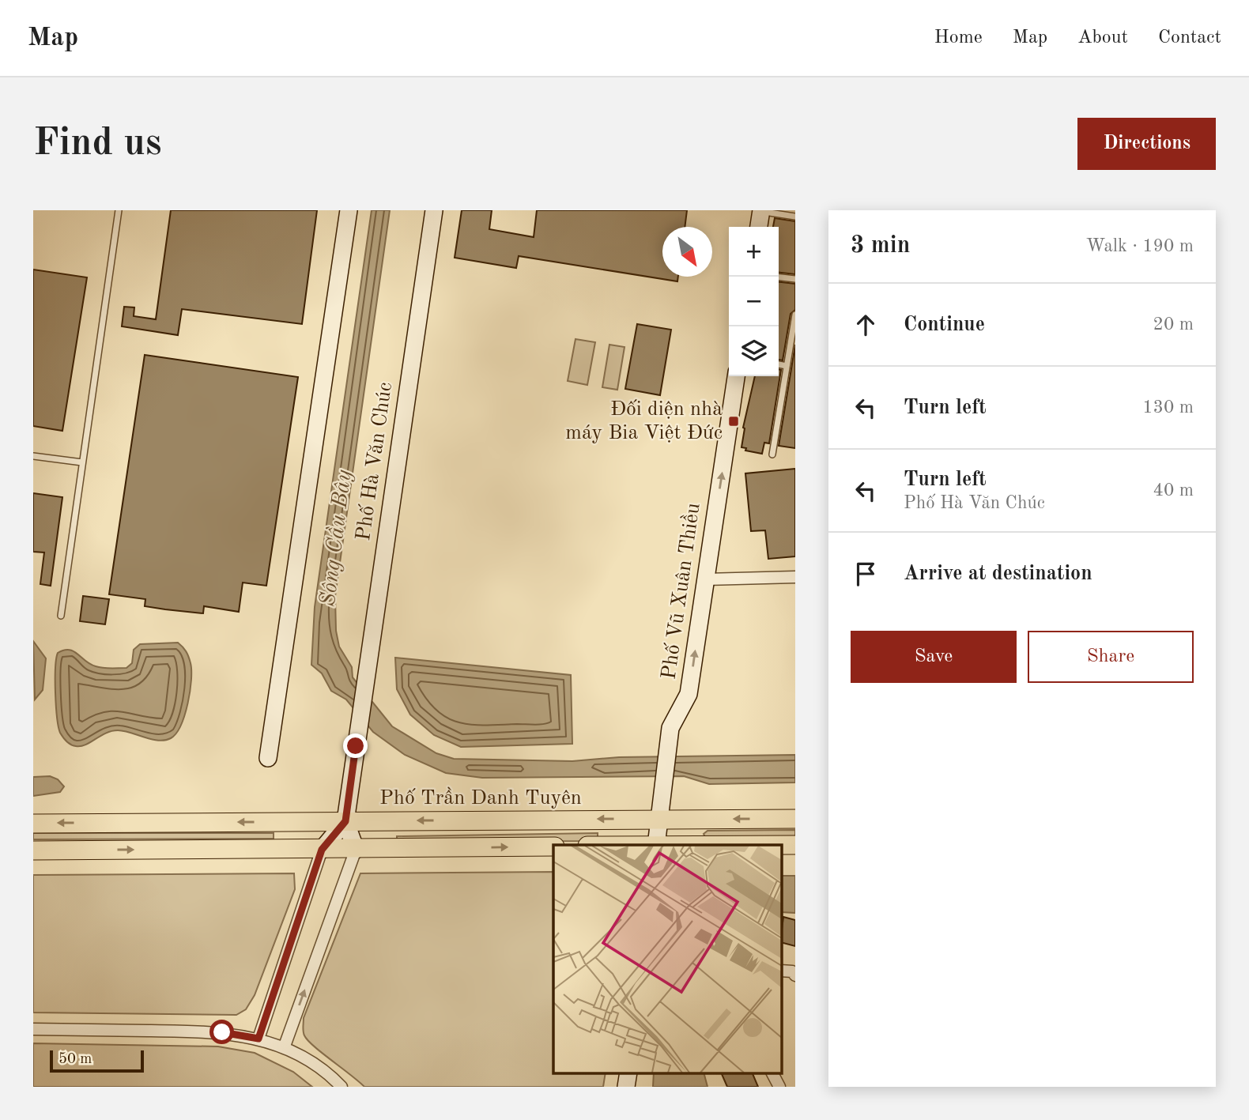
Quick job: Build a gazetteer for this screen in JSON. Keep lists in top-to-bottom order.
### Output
{
  "streets": {
    "main road": ["Phố Trần Danh Tuyên"],
    "street": ["Phố Hà Văn Chúc", "Phố Vũ Xuân Thiều"]
  },
  "crossings": [
    ["Phố Hà Văn Chúc", "Phố Trần Danh Tuyên"],
    ["Phố Vũ Xuân Thiều", "Phố Trần Danh Tuyên"]
  ],
  "one_way": ["Phố Vũ Xuân Thiều"],
  "water": ["Sông Cầu Bây"],
  "places": {
    "transit": ["Đối diện nhà máy Bia Việt Đức"]
  },
  "scale_bar": "50 m",
  "north": "bottom right",
  "page": {
    "header": "Map",
    "nav": [
      "Home",
      "Map",
      "About",
      "Contact"
    ],
    "buttons": [
      "Directions",
      ["Save", "Share"]
    ],
    "title": "Find us",
    "heading": ["3 min", "Walk · 190 m"],
    "map_buttons": ["+", "−"],
    "list": [
      ["Continue", "20 m"],
      ["Turn left", "130 m"],
      ["Turn left", "Phố Hà Văn Chúc", "40 m"],
      "Arrive at destination"
    ],
    "scale": "50 m"
  }
}
